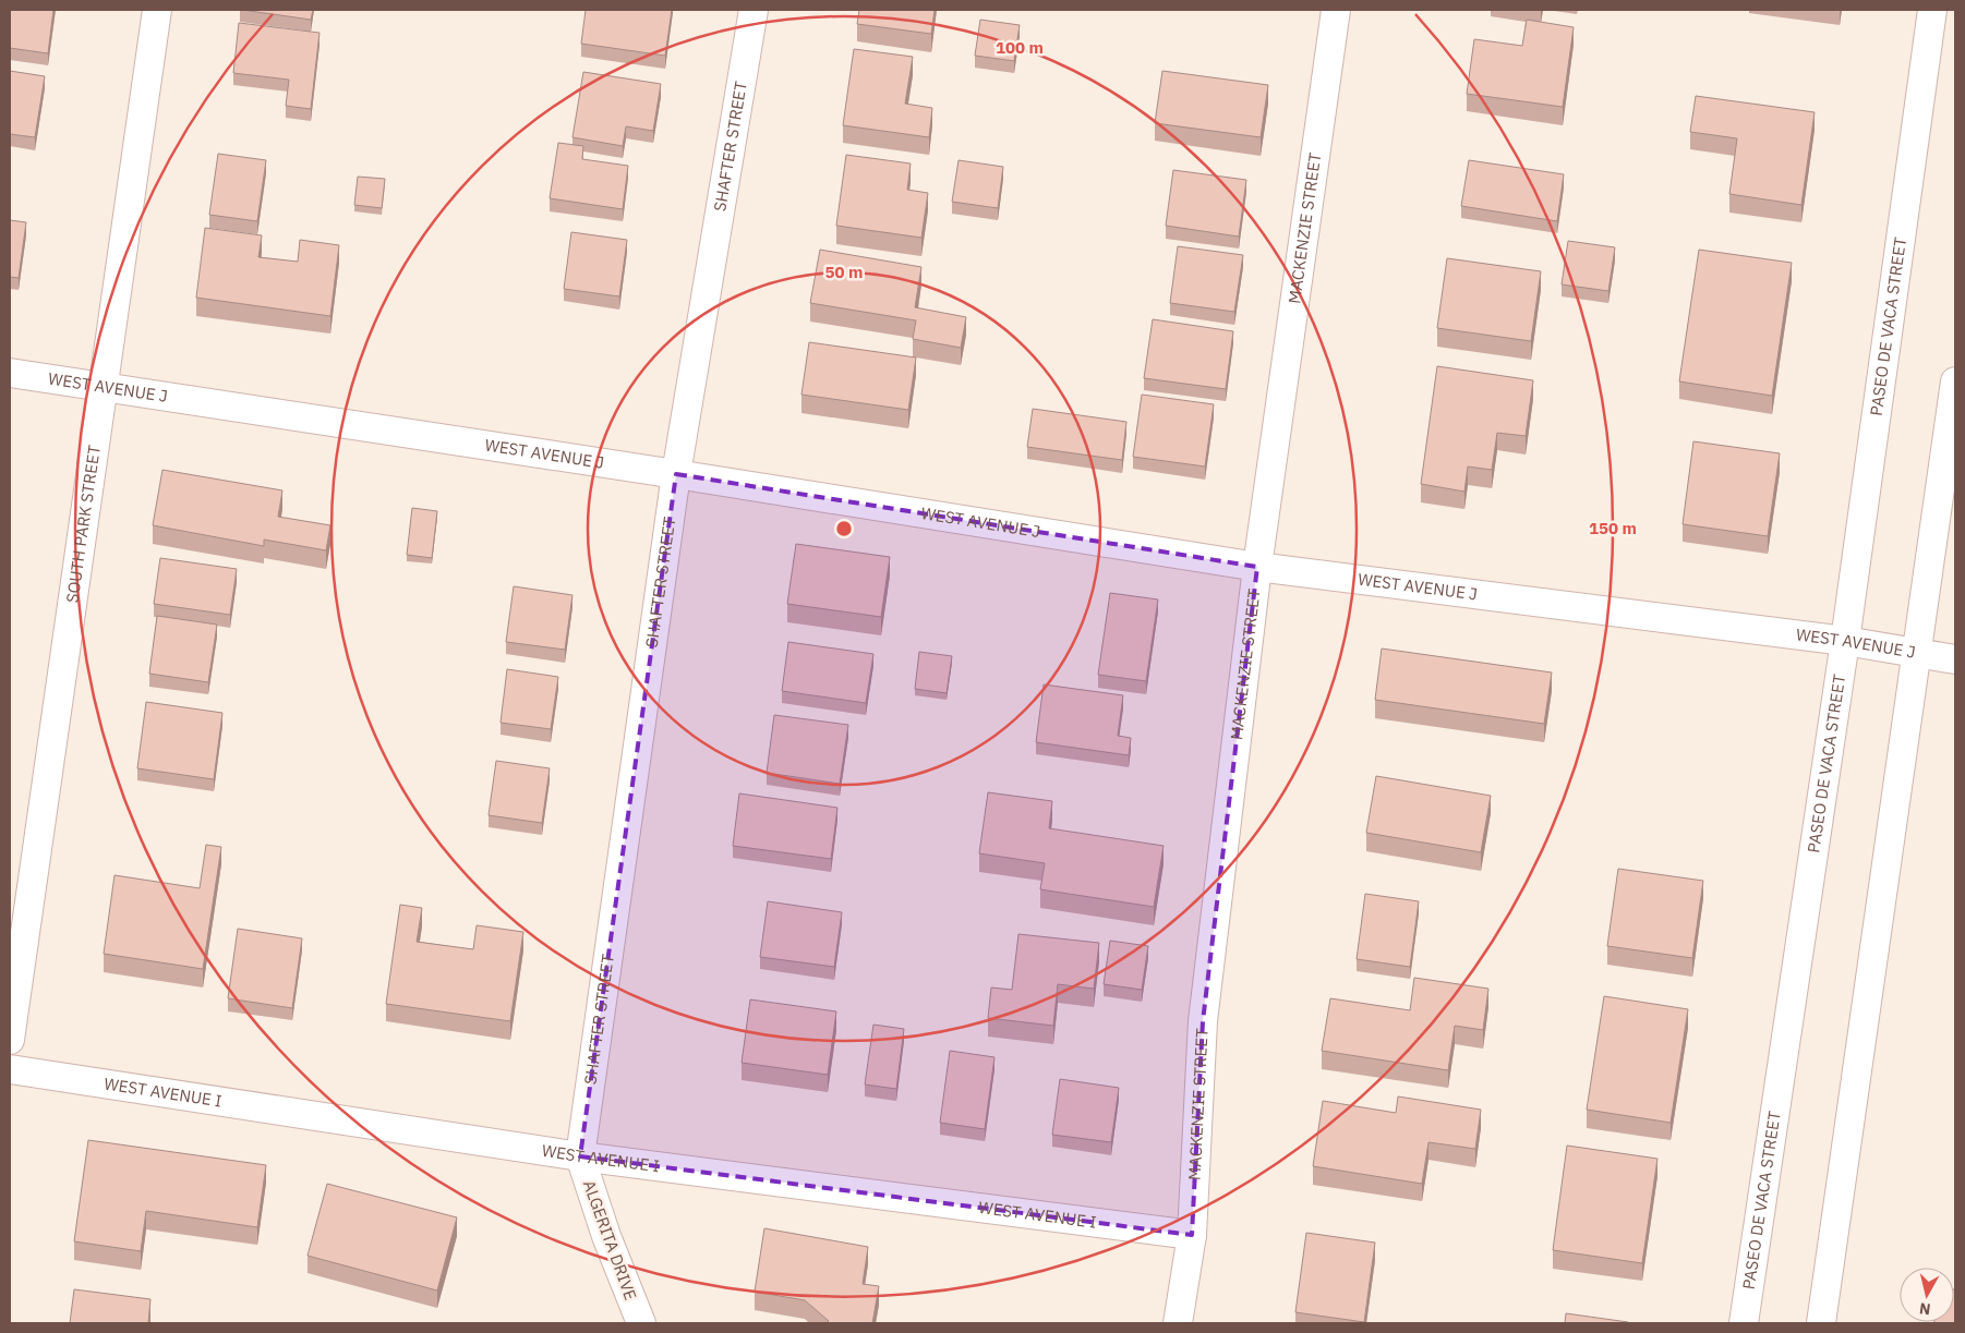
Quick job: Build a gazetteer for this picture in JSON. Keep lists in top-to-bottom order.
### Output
{
  "streets": {
    "street": [
      "SHAFTER STREET",
      "MACKENZIE STREET",
      "PASEO DE VACA STREET",
      "WEST AVENUE J",
      "SOUTH PARK STREET",
      "WEST AVENUE I",
      "ALGERITA DRIVE"
    ]
  },
  "crossings": [
    ["SHAFTER STREET", "WEST AVENUE J"],
    ["SHAFTER STREET", "WEST AVENUE I"],
    ["SHAFTER STREET", "ALGERITA DRIVE"],
    ["MACKENZIE STREET", "WEST AVENUE J"],
    ["MACKENZIE STREET", "WEST AVENUE I"],
    ["PASEO DE VACA STREET", "WEST AVENUE J"],
    ["WEST AVENUE J", "SOUTH PARK STREET"],
    ["WEST AVENUE I", "ALGERITA DRIVE"]
  ],
  "north": "bottom",
  "rings": ["100 m", "50 m", "150 m"]
}
